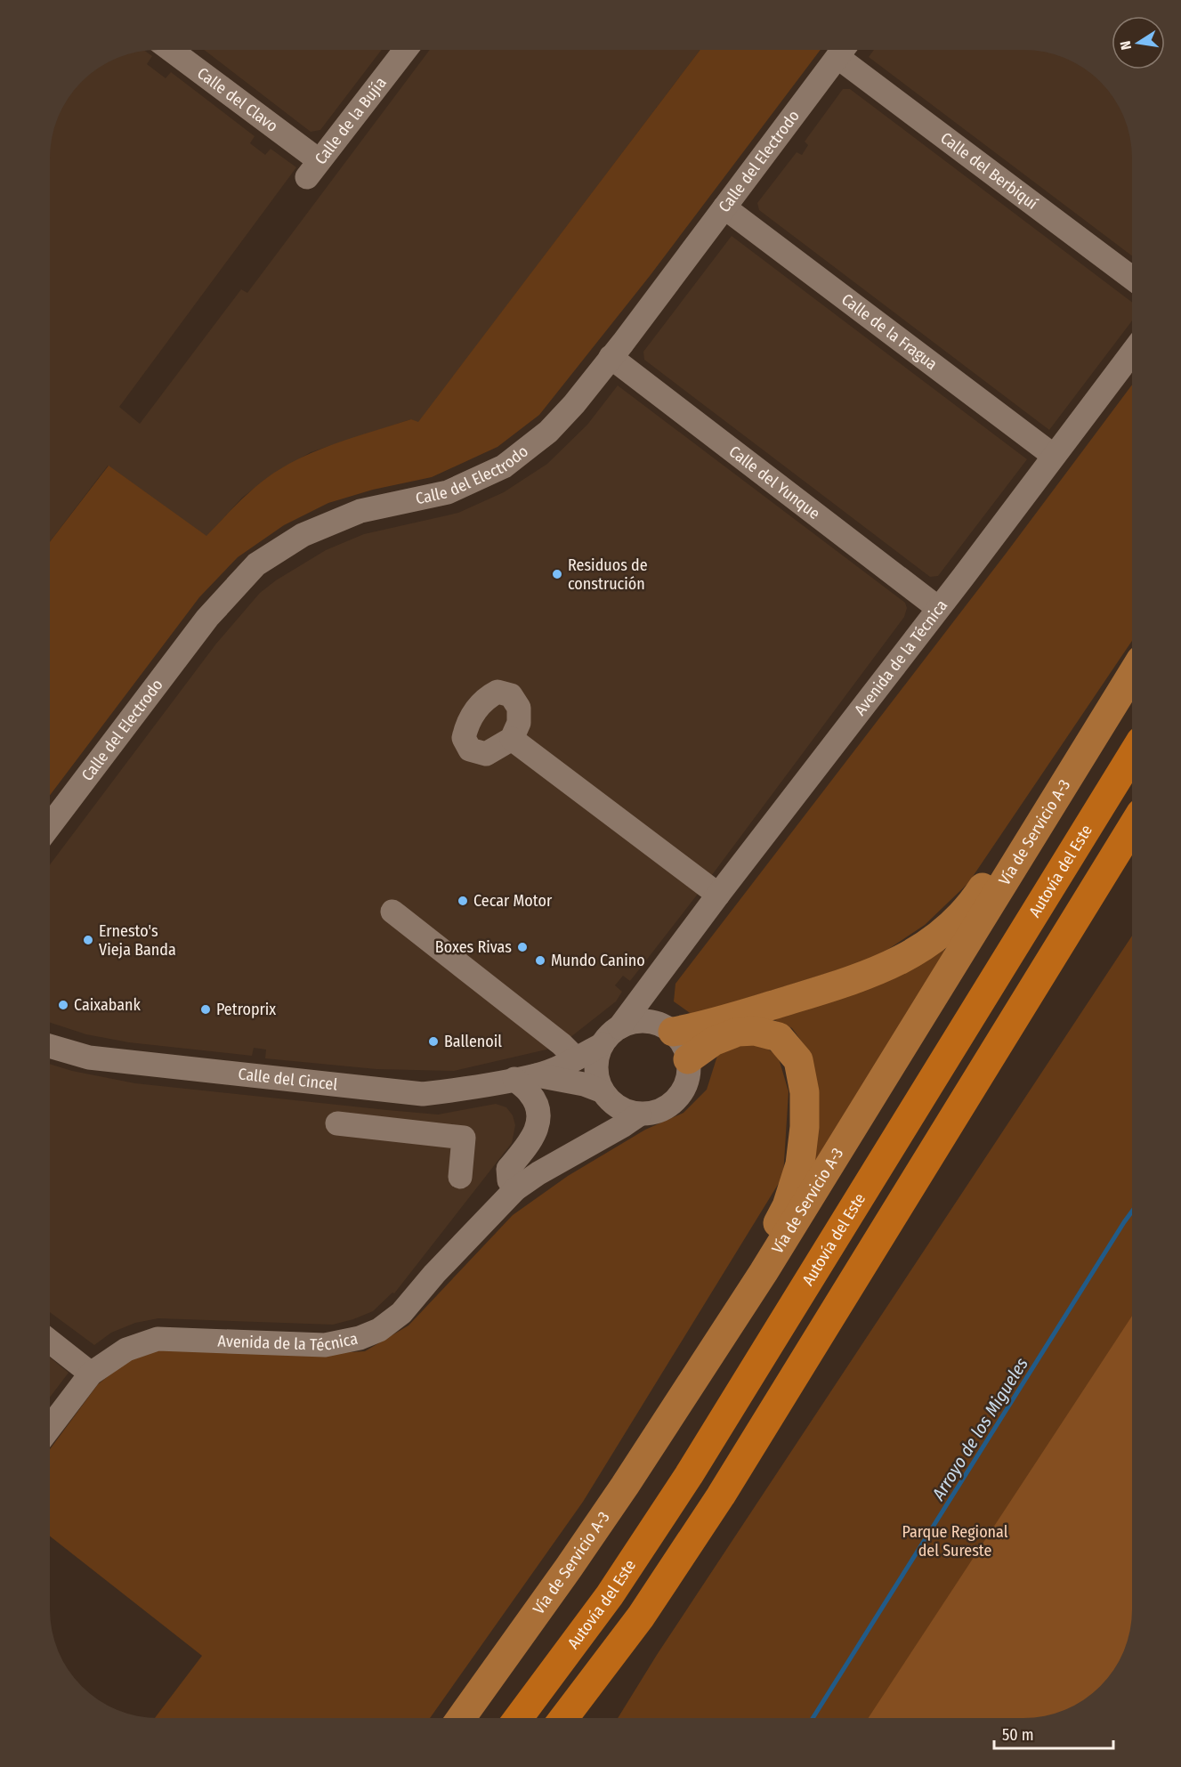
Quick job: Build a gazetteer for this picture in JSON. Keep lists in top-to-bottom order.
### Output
{
  "streets": {
    "highway": ["Autovía del Este"],
    "main road": ["Vía de Servicio A-3"],
    "street": [
      "Calle del Clavo",
      "Calle de la Bujía",
      "Calle del Electrodo",
      "Calle del Berbiquí",
      "Calle de la Fragua",
      "Calle del Yunque",
      "Avenida de la Técnica",
      "Calle del Cincel"
    ]
  },
  "crossings": [
    ["Calle del Clavo", "Calle de la Bujía"],
    ["Calle del Electrodo", "Calle de la Fragua"],
    ["Calle del Electrodo", "Calle del Yunque"],
    ["Calle de la Fragua", "Avenida de la Técnica"],
    ["Calle del Yunque", "Avenida de la Técnica"]
  ],
  "water": ["Arroyo de los Migueles"],
  "parks": ["Parque Regional del Sureste"],
  "places": [
    "Residuos de construción",
    "Cecar Motor",
    "Ernesto's Vieja Banda",
    "Boxes Rivas",
    "Mundo Canino",
    "Caixabank",
    "Petroprix",
    "Ballenoil"
  ],
  "scale_bar": "50 m",
  "north": "left"
}
